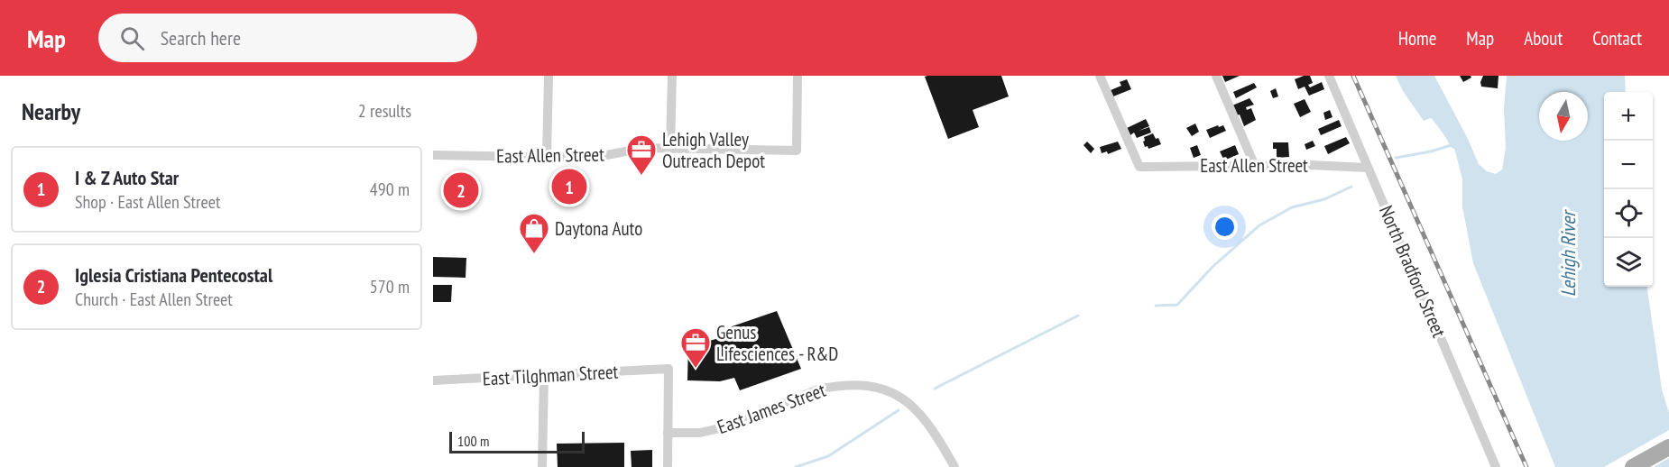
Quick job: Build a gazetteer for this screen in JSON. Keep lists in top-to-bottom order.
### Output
{
  "streets": {
    "street": [
      "East Allen Street",
      "North Bradford Street",
      "East Tilghman Street",
      "East James Street"
    ]
  },
  "crossings": [
    ["East Allen Street", "North Bradford Street"],
    ["East Tilghman Street", "East James Street"]
  ],
  "water": ["Lehigh River"],
  "places": {
    "office": ["Lehigh Valley Outreach Depot", "Genus Lifesciences - R&D"],
    "shop": ["Daytona Auto"]
  },
  "scale_bar": "100 m",
  "north": "bottom",
  "page": {
    "header": "Map",
    "search": "Search here",
    "nav": [
      "Home",
      "Map",
      "About",
      "Contact"
    ],
    "heading": ["Nearby", "2 results"],
    "map_buttons": ["+", "−"],
    "list": [
      {
        "mark": "1",
        "name": "I & Z Auto Star",
        "note": "Shop · East Allen Street",
        "value": "490 m"
      },
      {
        "mark": "2",
        "name": "Iglesia Cristiana Pentecostal",
        "note": "Church · East Allen Street",
        "value": "570 m"
      }
    ],
    "pins": ["1", "2"],
    "scale": "100 m"
  }
}
